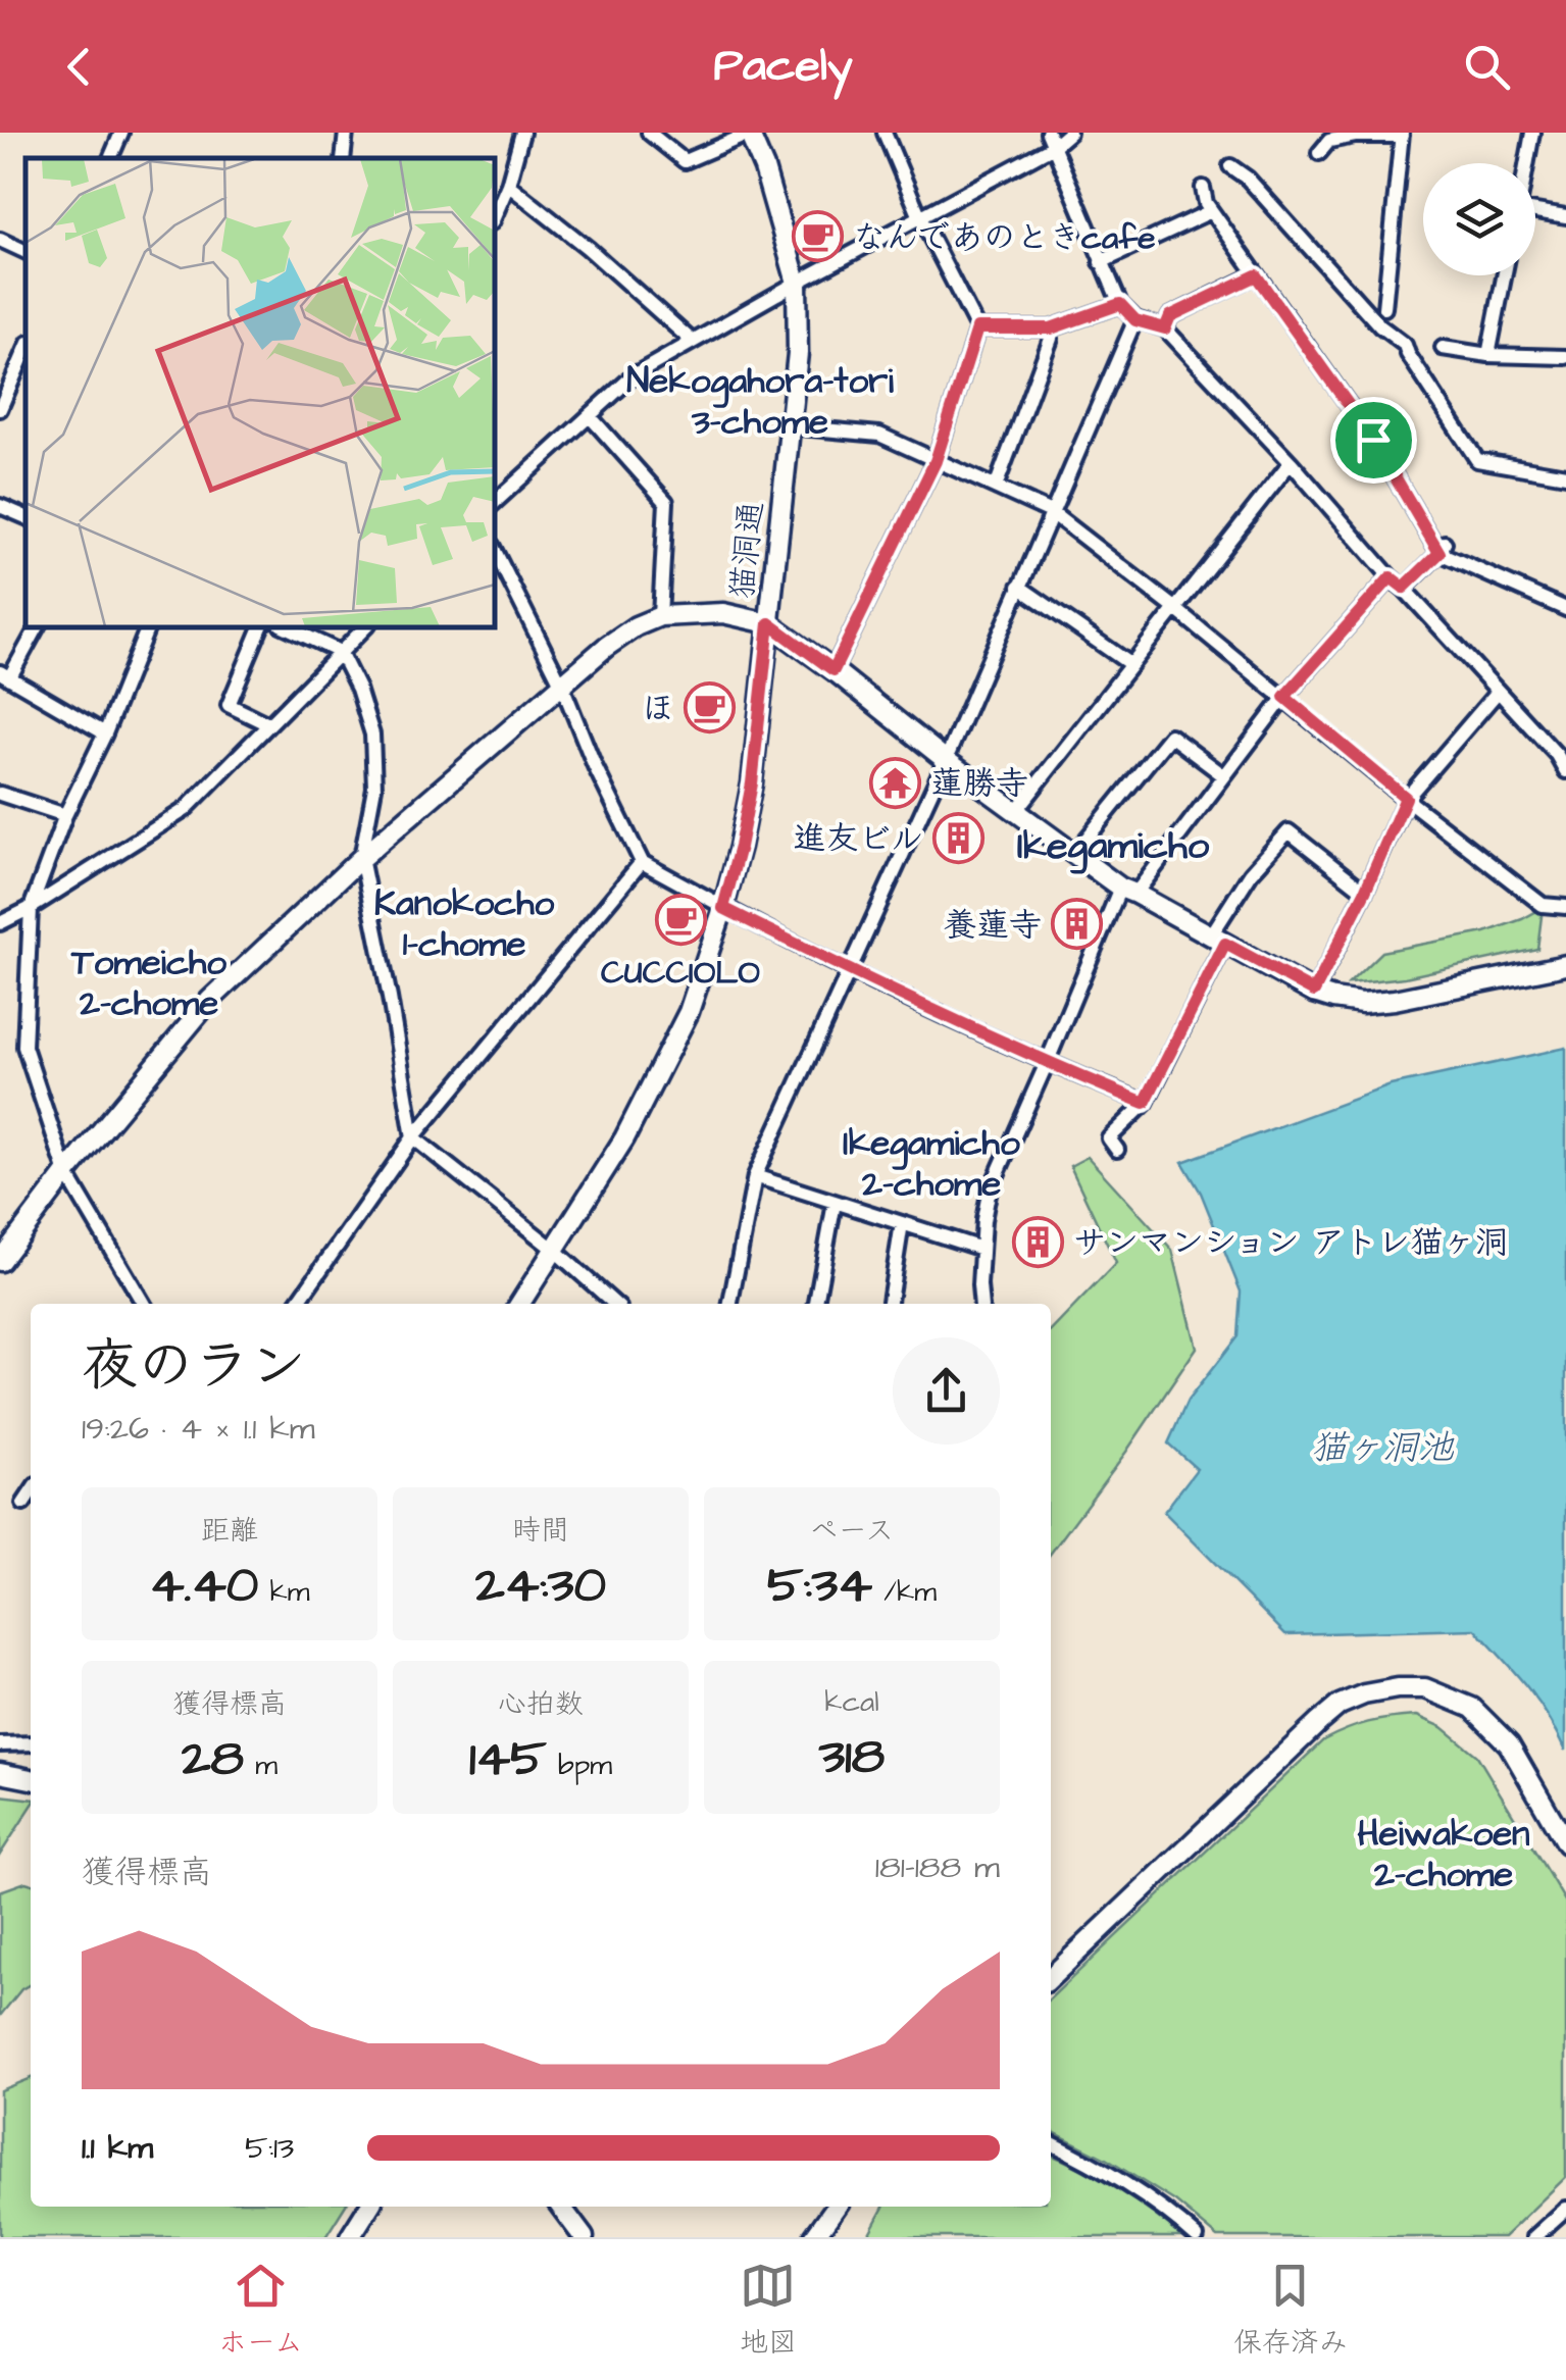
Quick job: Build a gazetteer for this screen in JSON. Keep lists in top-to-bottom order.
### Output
{
  "streets": {
    "street": ["猫洞通"]
  },
  "districts": [
    "Nekogahora-tori 3-chome",
    "Ikegamicho",
    "Kanokocho 1-chome",
    "Tomeicho 2-chome",
    "Ikegamicho 2-chome",
    "Heiwakoen 2-chome"
  ],
  "water": ["猫ヶ洞池"],
  "places": {
    "cafe": ["なんであのときcafe", "ほ", "CUCCIOLO"],
    "temple": ["蓮勝寺"],
    "building": ["進友ビル", "養蓮寺", "サンマンション アトレ猫ヶ洞"]
  },
  "page": {
    "header": "Pacely",
    "heading": ["夜のラン", "19:26 · 4 × 1.1 km"],
    "stats": [
      ["距離", "4.40 km"],
      ["時間", "24:30"],
      ["ペース", "5:34 /km"],
      ["獲得標高", "28 m"],
      ["心拍数", "145 bpm"],
      ["kcal", "318"]
    ],
    "chart": ["獲得標高", "181–188 m"],
    "list": [
      {
        "name": "1.1 km",
        "note": "5:13"
      }
    ],
    "tabs": ["ホーム", "地図", "保存済み"]
  }
}
